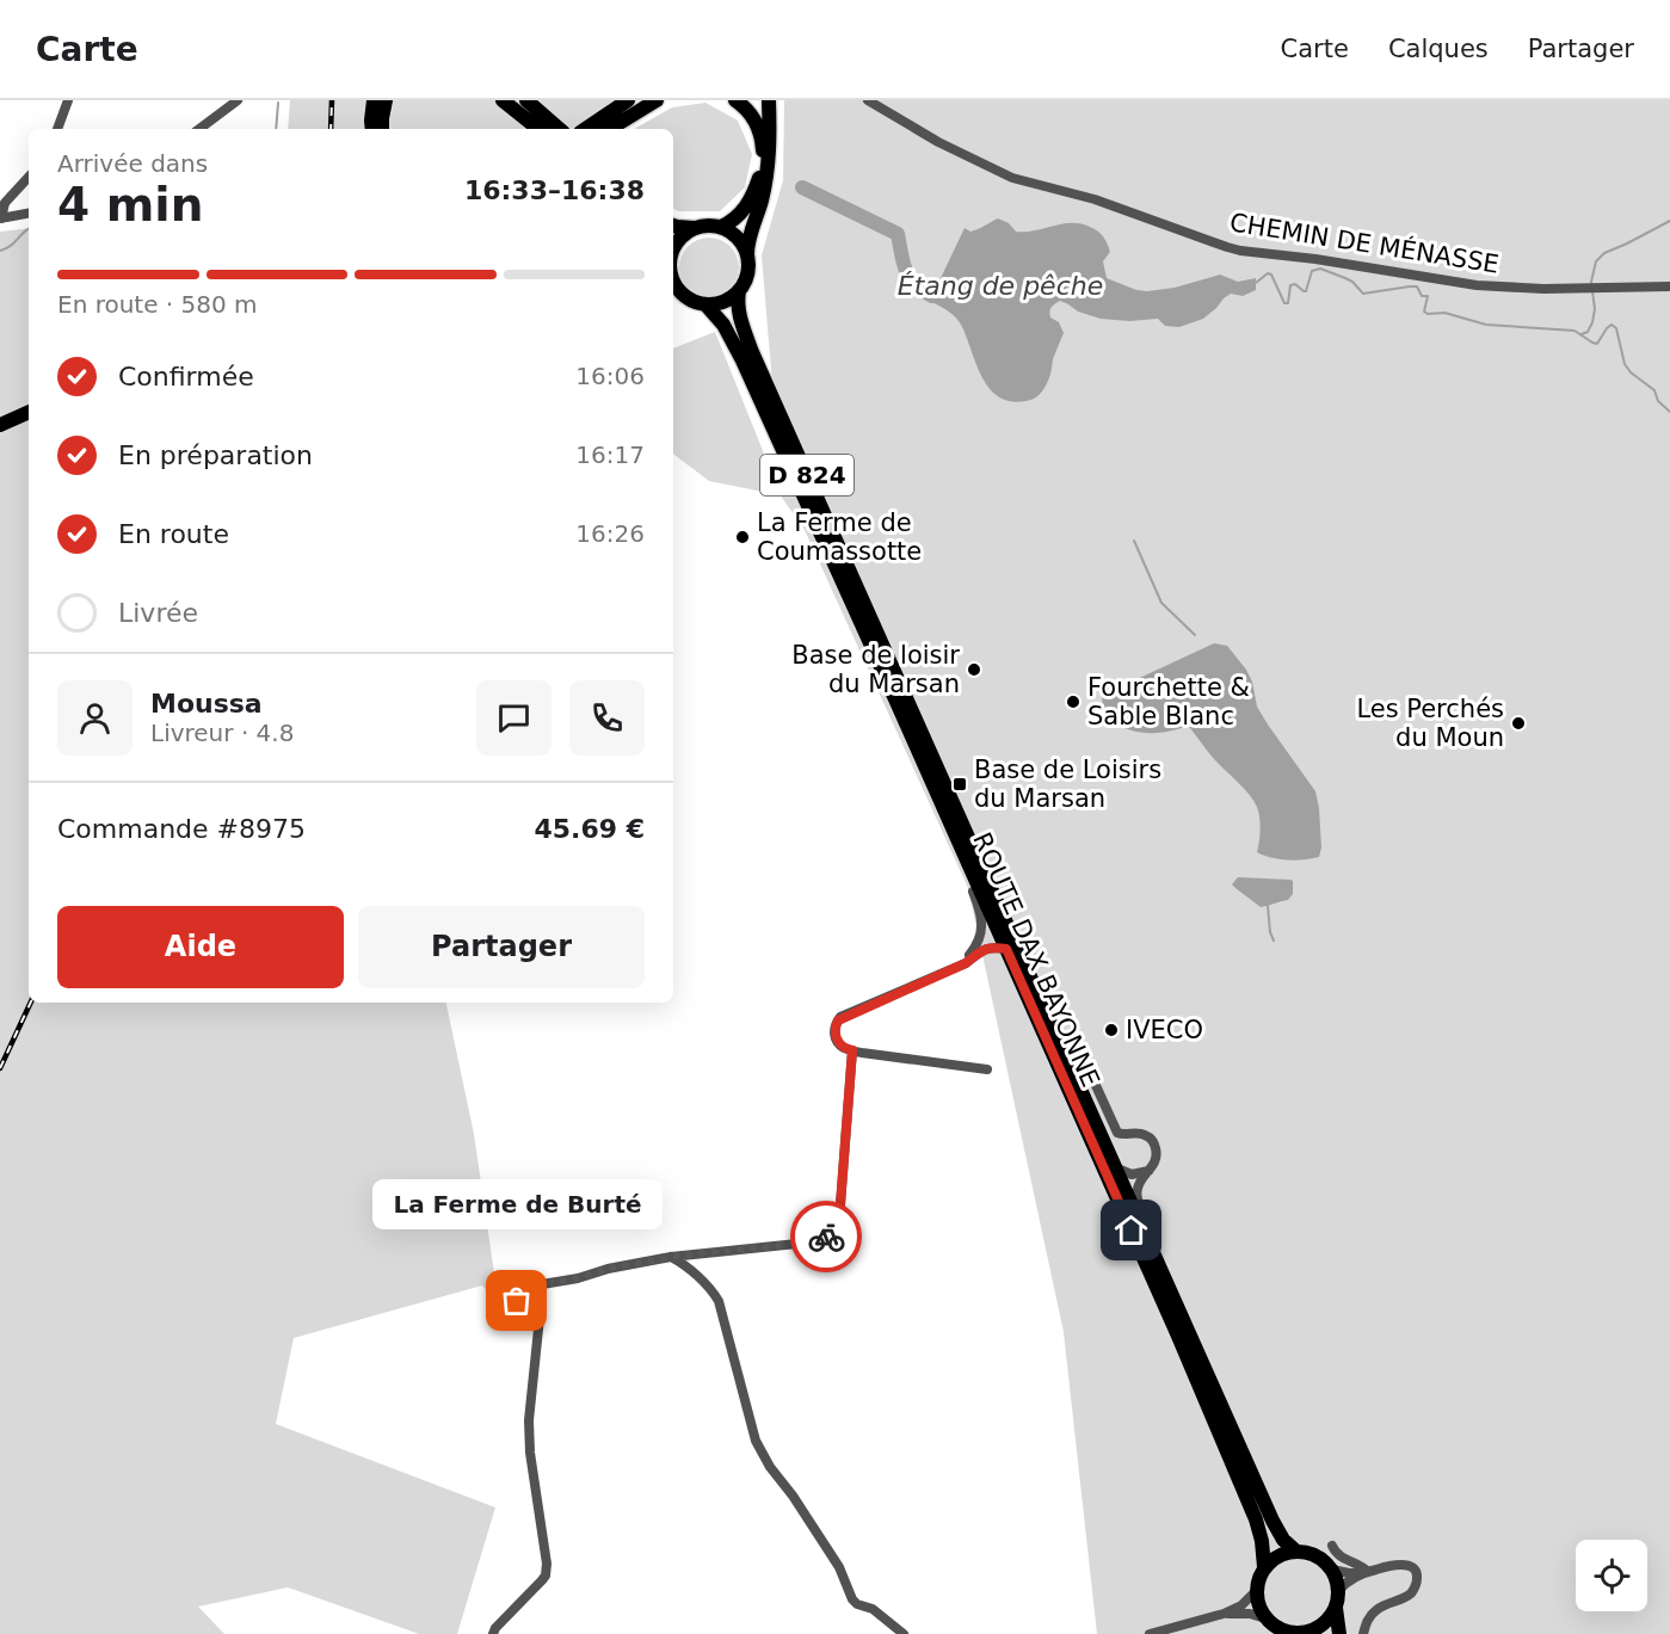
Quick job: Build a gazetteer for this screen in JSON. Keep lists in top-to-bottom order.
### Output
{
  "streets": {
    "main road": ["D 824", "ROUTE DAX BAYONNE"],
    "street": ["CHEMIN DE MÉNASSE"]
  },
  "crossings": [
    ["D 824", "ROUTE DAX BAYONNE"]
  ],
  "water": ["Étang de pêche"],
  "places": {
    "other": [
      "La Ferme de Coumassotte",
      "Base de loisir du Marsan",
      "Fourchette & Sable Blanc",
      "Les Perchés du Moun",
      "IVECO",
      "La Ferme de Burté"
    ],
    "transit": ["Base de Loisirs du Marsan"]
  },
  "page": {
    "header": "Carte",
    "nav": ["Carte", "Calques", "Partager"],
    "heading": ["4 min", "Arrivée dans", "16:33–16:38"],
    "panel": [
      "Moussa",
      "Livreur · 4.8",
      "Commande #8975",
      "45.69 €"
    ],
    "bar": "En route · 580 m",
    "list": [
      ["Confirmée", "16:06"],
      ["En préparation", "16:17"],
      ["En route", "16:26"],
      "Livrée"
    ],
    "buttons": ["Aide", "Partager"],
    "bubble": "La Ferme de Burté"
  }
}
